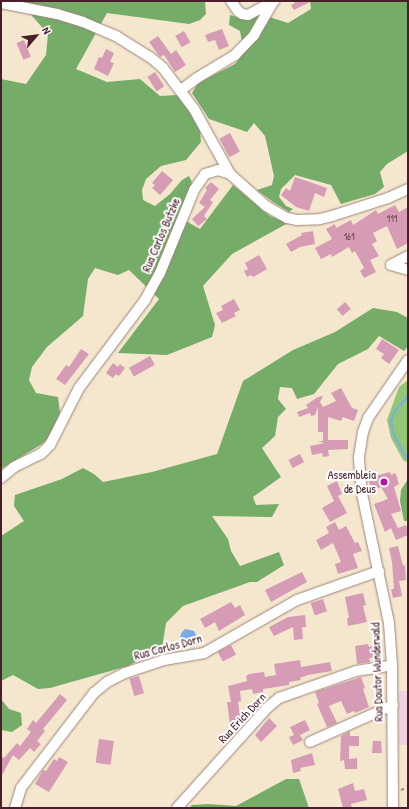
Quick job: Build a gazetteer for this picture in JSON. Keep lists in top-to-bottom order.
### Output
{
  "streets": {
    "street": [
      "Rua Carlos Butzke",
      "Rua Carlos Dorn",
      "Rua Doutor Wunderwald",
      "Rua Erich Dorn"
    ]
  },
  "crossings": [
    ["Rua Carlos Dorn", "Rua Doutor Wunderwald"],
    ["Rua Doutor Wunderwald", "Rua Erich Dorn"]
  ],
  "places": ["Assembleia de Deus"],
  "house_numbers": ["111", "161"],
  "north": "top right"
}
